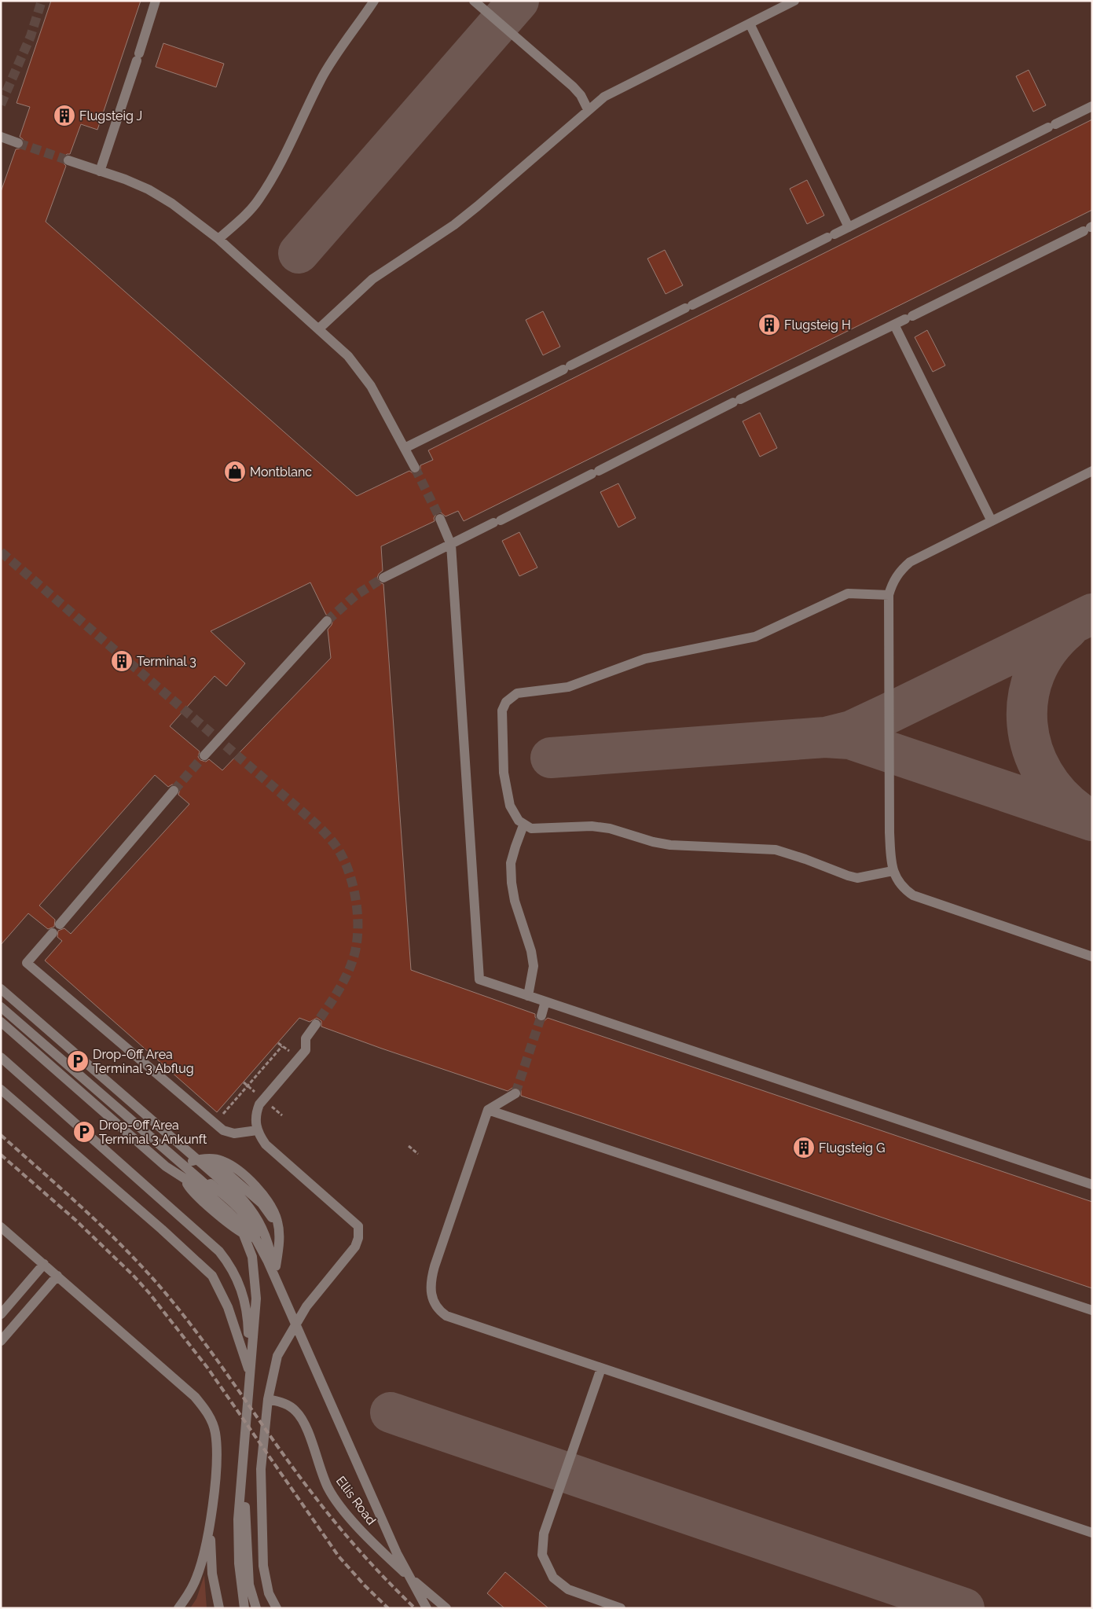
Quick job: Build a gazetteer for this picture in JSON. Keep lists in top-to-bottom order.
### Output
{
  "streets": {
    "lane": ["Ellis Road"]
  },
  "places": {
    "building": [
      "Flugsteig J",
      "Flugsteig H",
      "Terminal 3",
      "Flugsteig G"
    ],
    "shop": ["Montblanc"],
    "parking": ["Drop-Off Area Terminal 3 Abflug", "Drop-Off Area Terminal 3 Ankunft"]
  }
}
